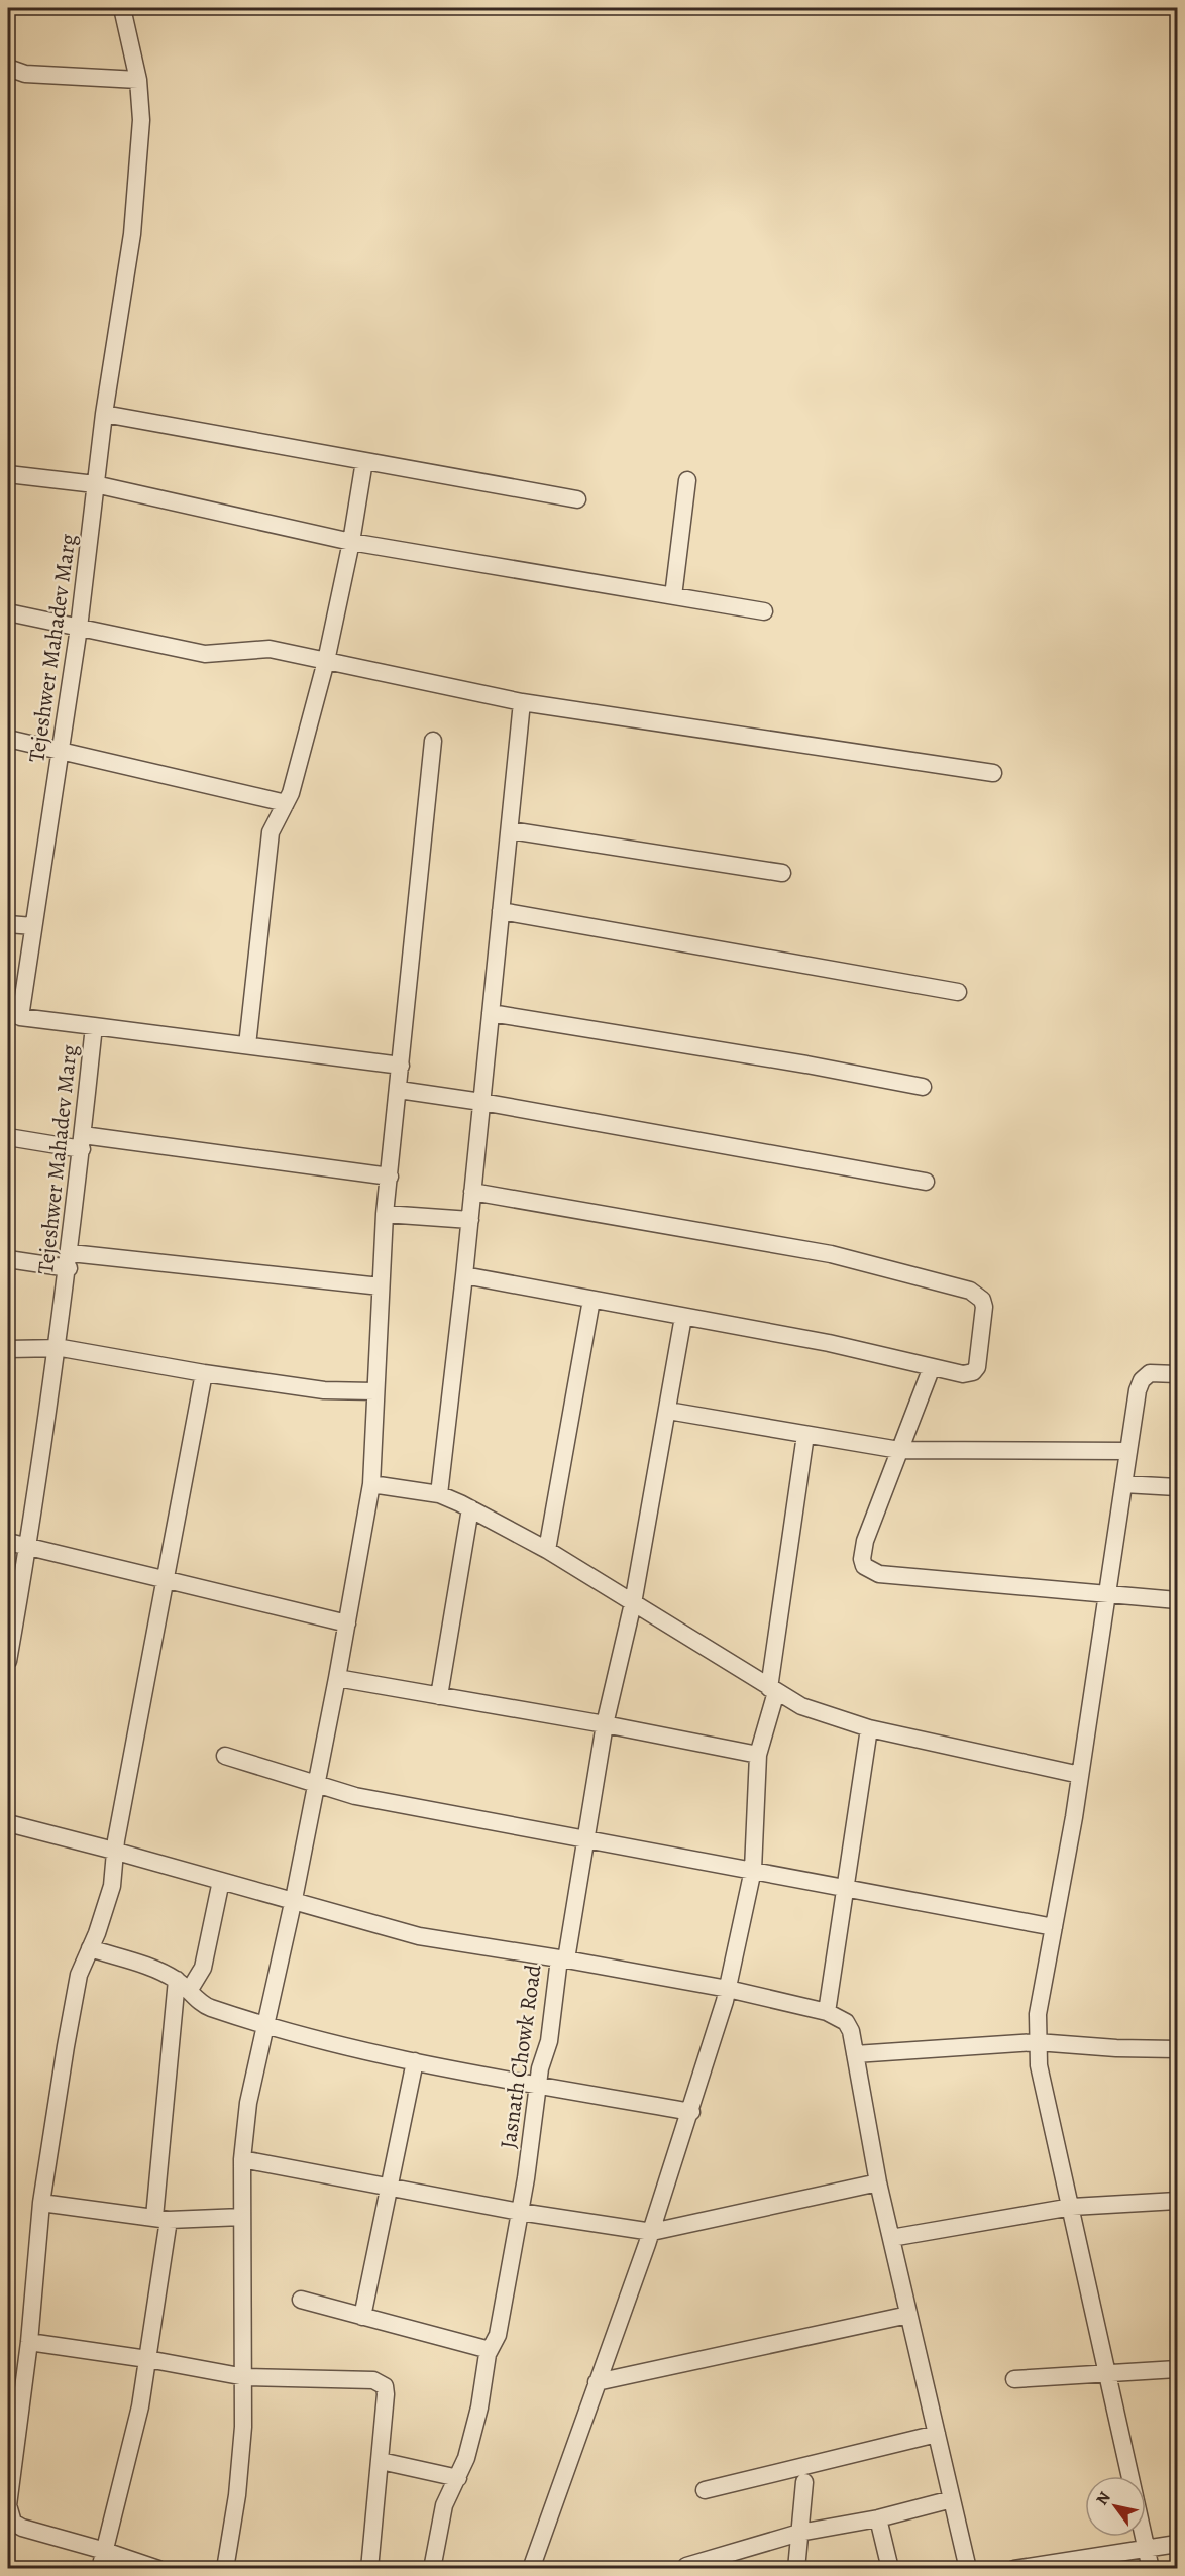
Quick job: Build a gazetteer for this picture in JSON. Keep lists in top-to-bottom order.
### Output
{
  "streets": {
    "street": ["Tejeshwer Mahadev Marg", "Jasnath Chowk Road"]
  },
  "north": "top left"
}
